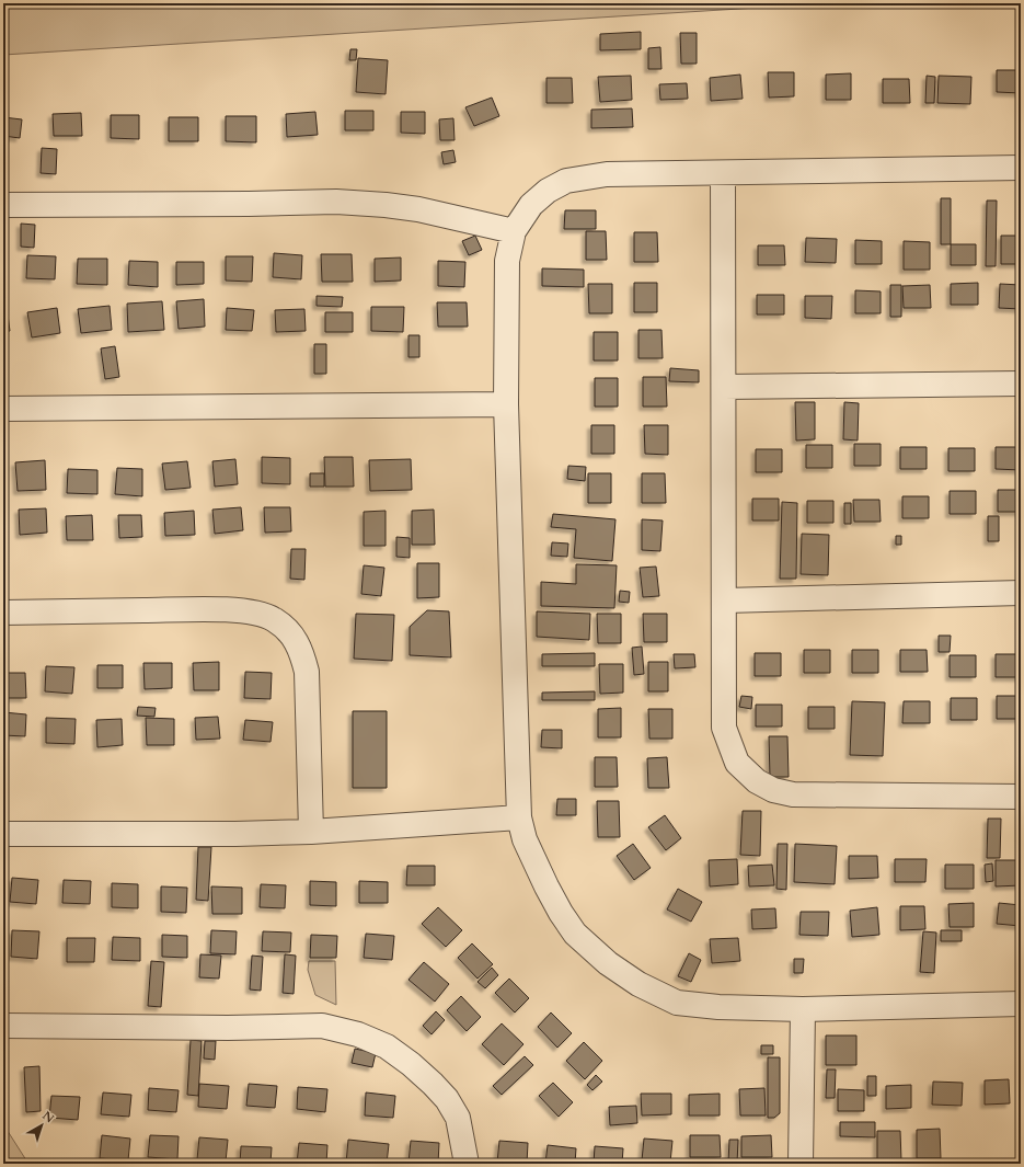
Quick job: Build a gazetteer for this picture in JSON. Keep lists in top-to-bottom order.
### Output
{
  "north": "top right"
}
